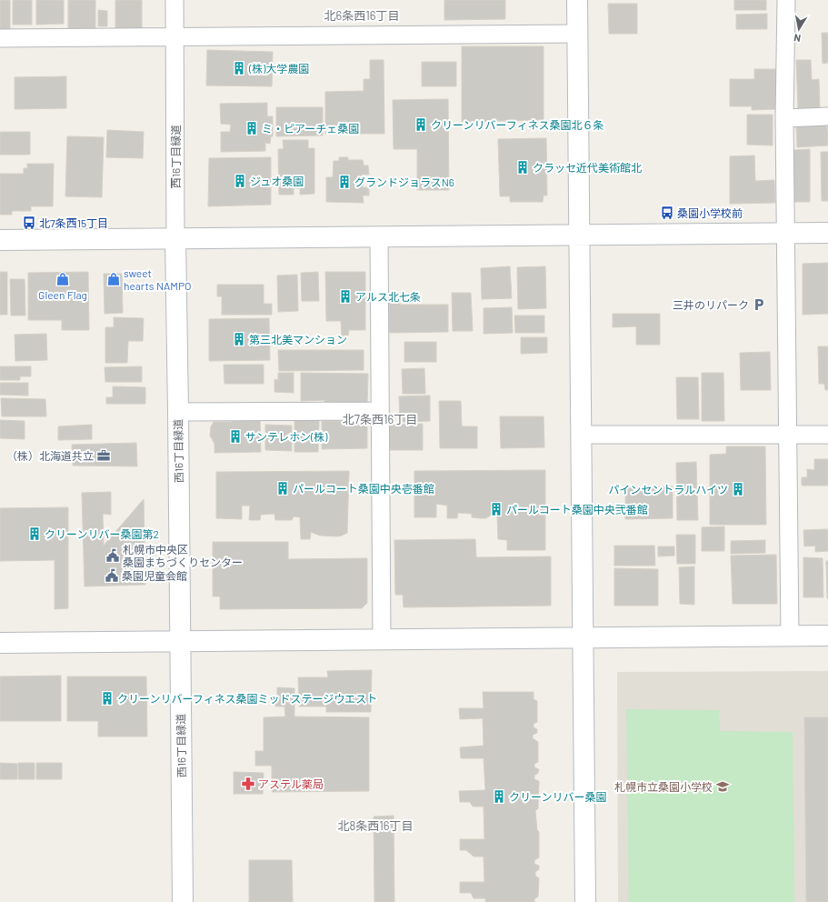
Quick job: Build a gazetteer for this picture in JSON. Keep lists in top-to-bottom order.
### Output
{
  "streets": {
    "street": ["西16丁目緑道"]
  },
  "districts": ["北6条西16丁目", "北7条西16丁目", "北8条西16丁目"],
  "places": {
    "building": [
      "(株)大学農園",
      "クリーンリバーフィネス桑園北６条",
      "ミ・ピアーチェ桑園",
      "クラッセ近代美術館北",
      "ジュオ桑園",
      "グランドジョラスN6",
      "アルス北七条",
      "第三北美マンション",
      "サンテレホン(株)",
      "パールコート桑園中央壱番館",
      "パインセントラルハイツ",
      "パールコート桑園中央弐番館",
      "クリーンリバー桑園第2",
      "クリーンリバーフィネス桑園ミッドステージウエスト",
      "クリーンリバー桑園"
    ],
    "bus stop": ["桑園小学校前", "北7条西15丁目"],
    "shop": ["Gleen Flag", "sweet hearts NAMPO"],
    "parking": ["三井のリパーク"],
    "office": ["（株）北海道共立"],
    "public building": ["札幌市中央区 桑園まちづくりセンター", "桑園児童会館"],
    "pharmacy": ["アステル薬局"],
    "school or university": ["札幌市立桑園小学校"]
  },
  "north": "bottom"
}
